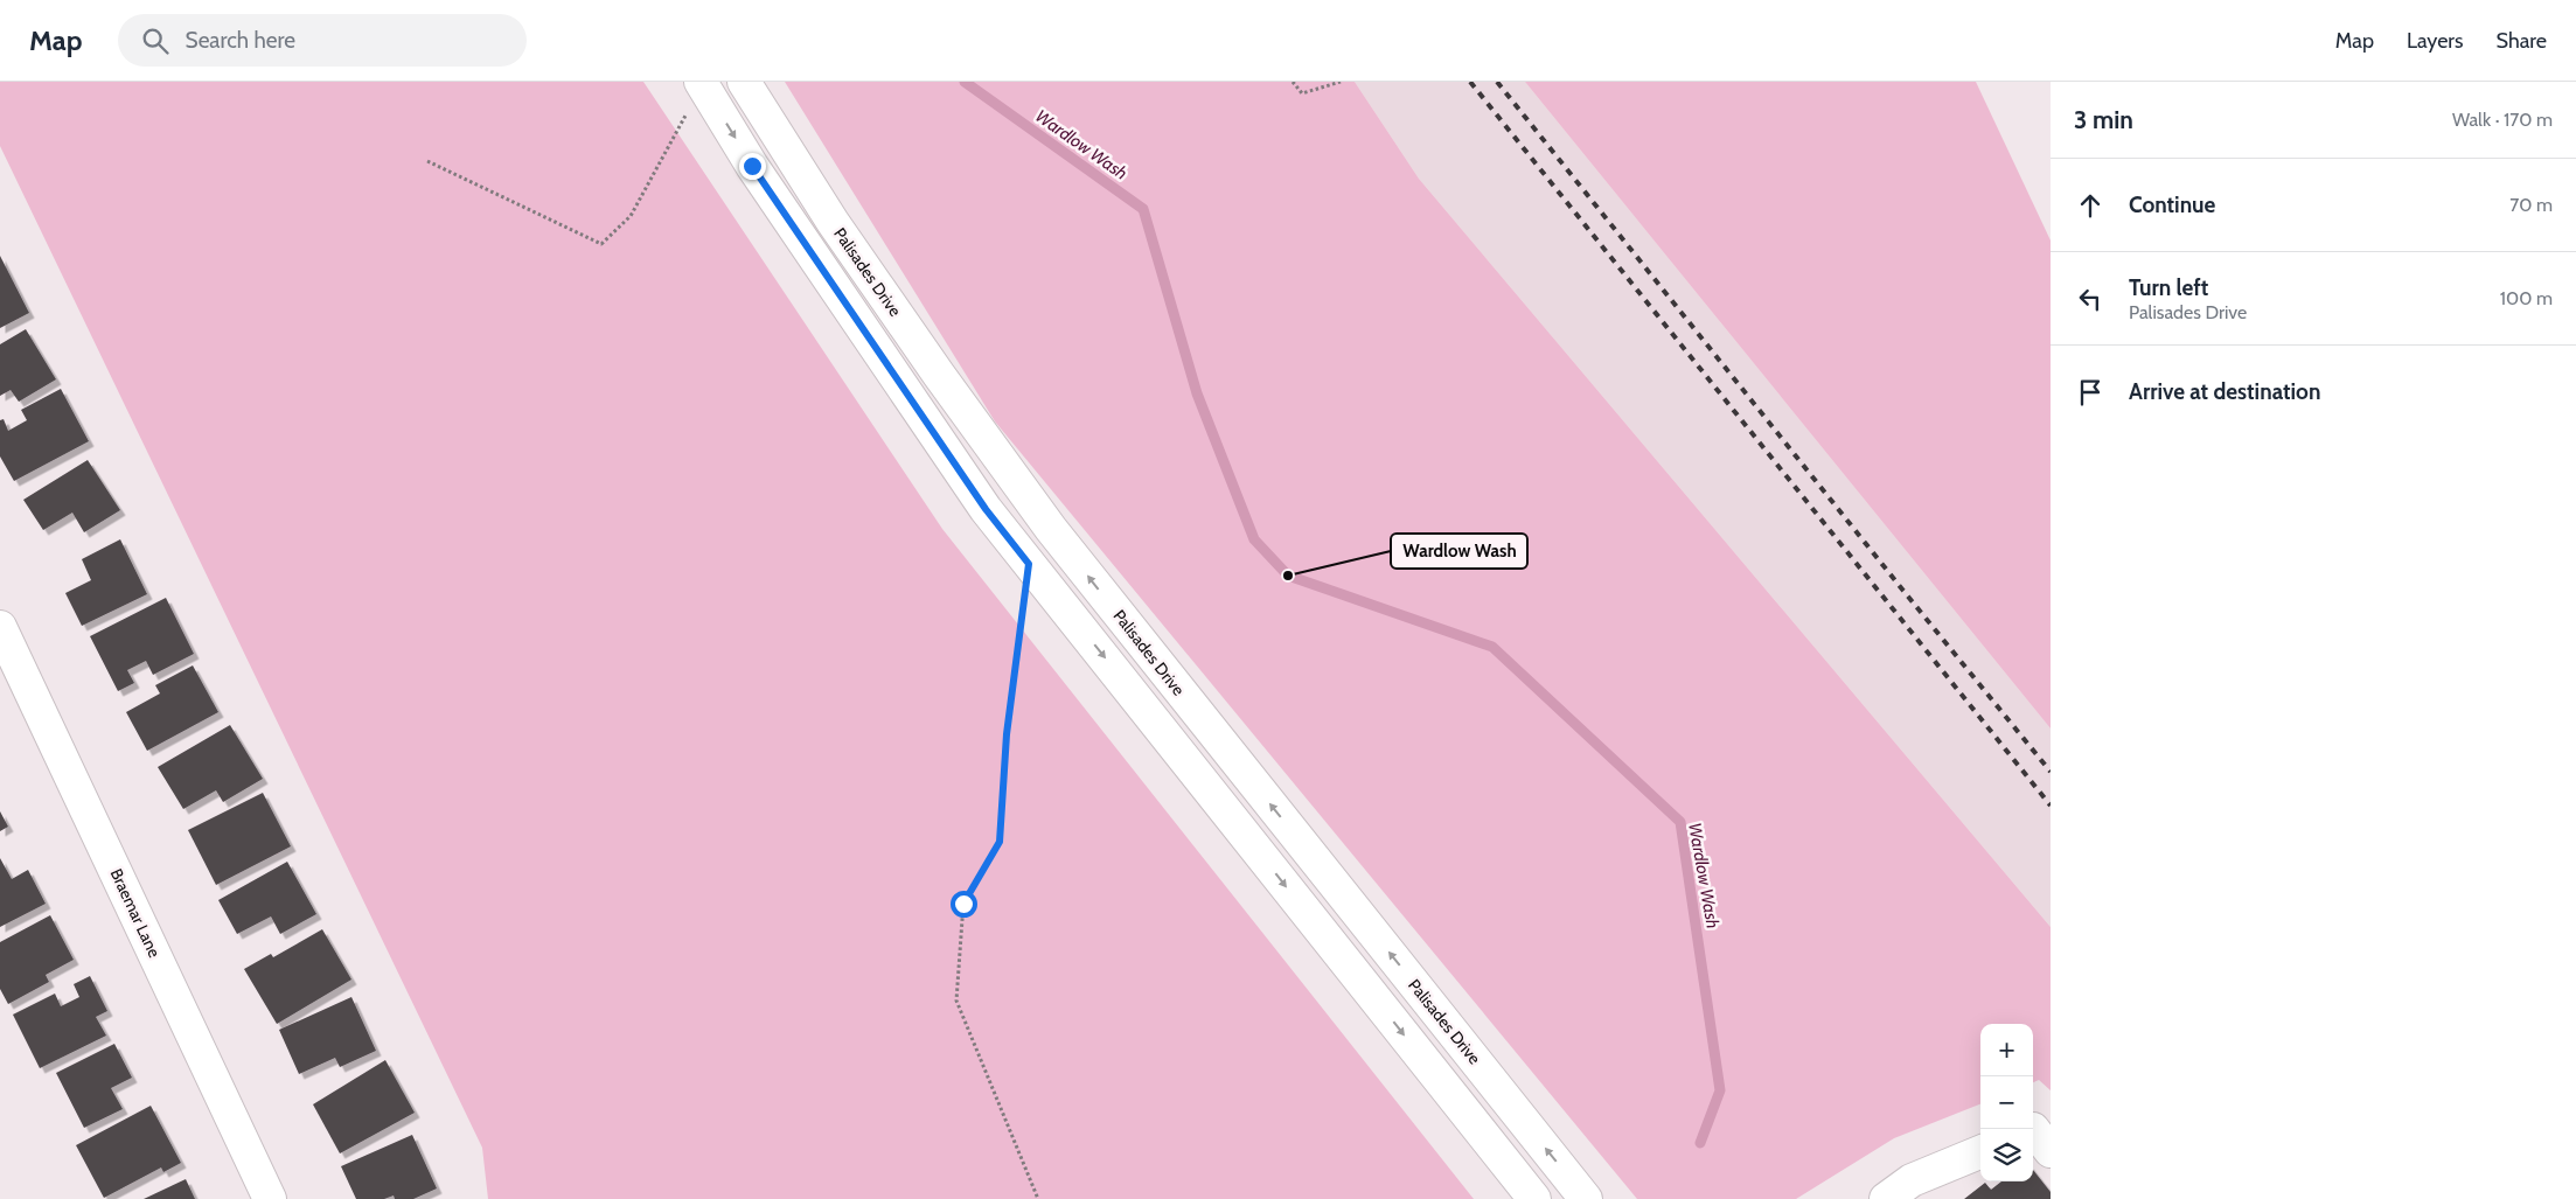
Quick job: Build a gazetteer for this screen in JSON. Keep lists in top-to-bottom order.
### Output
{
  "streets": {
    "street": ["Palisades Drive", "Braemar Lane"]
  },
  "water": ["Wardlow Wash"],
  "places": ["Wardlow Wash"],
  "page": {
    "header": "Map",
    "search": "Search here",
    "nav": ["Map", "Layers", "Share"],
    "heading": ["3 min", "Walk · 170 m"],
    "list": [
      ["Continue", "70 m"],
      ["Turn left", "Palisades Drive", "100 m"],
      "Arrive at destination"
    ],
    "map_buttons": ["+", "−"]
  }
}
